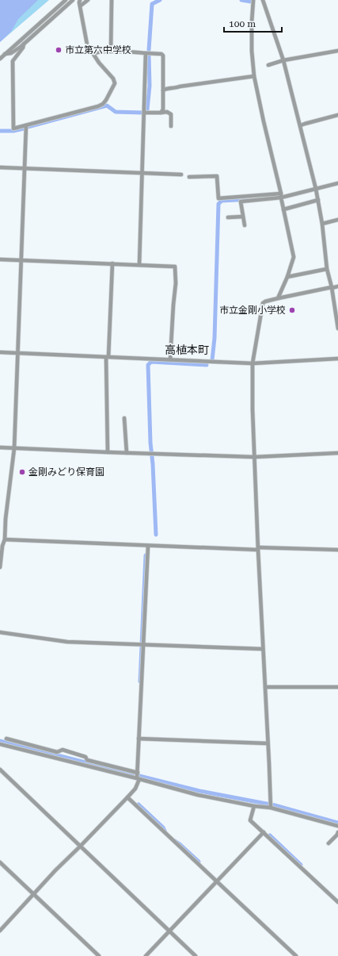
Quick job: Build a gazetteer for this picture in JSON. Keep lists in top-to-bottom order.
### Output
{
  "districts": ["高植本町"],
  "places": ["市立第六中学校", "市立金剛小学校", "金剛みどり保育園"],
  "scale_bar": "100 m"
}
